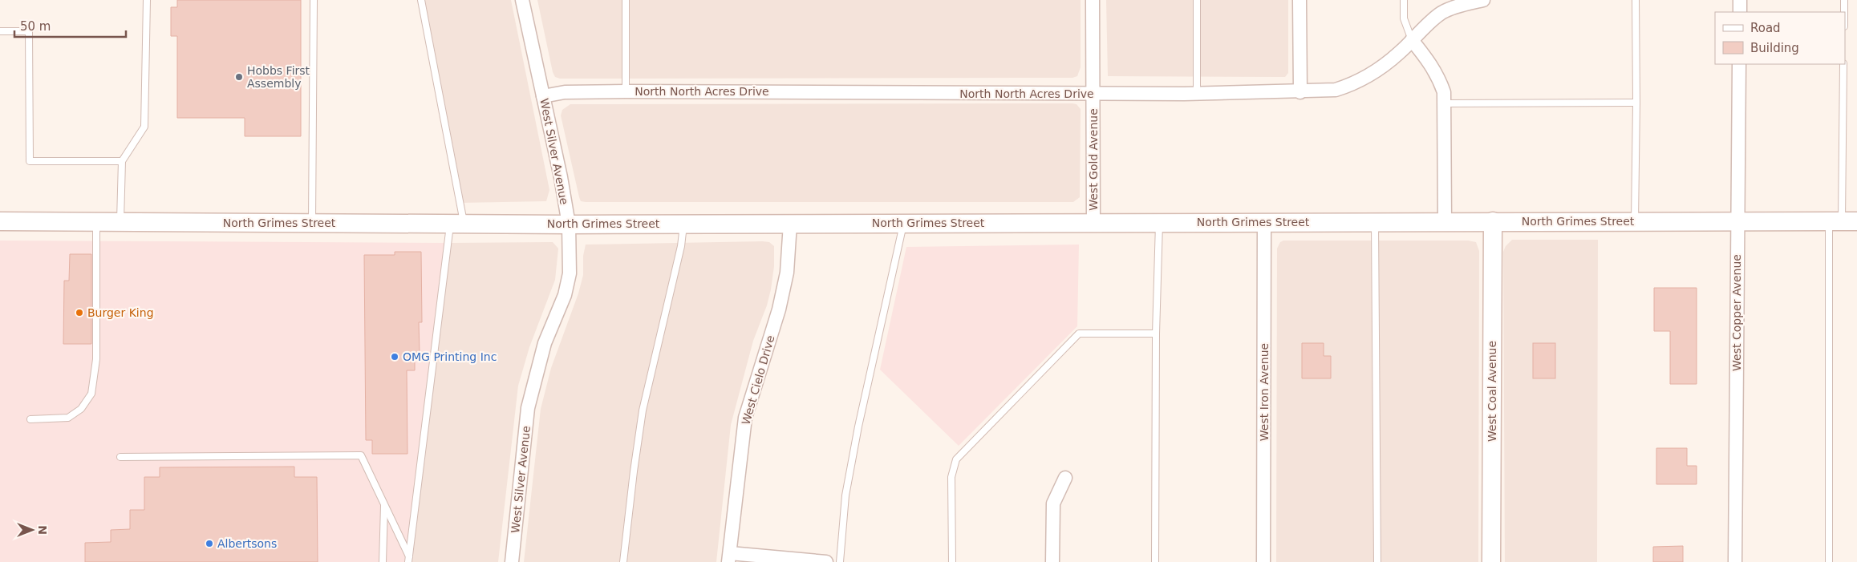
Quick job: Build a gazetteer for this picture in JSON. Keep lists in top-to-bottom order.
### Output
{
  "streets": {
    "main road": ["North Grimes Street", "West Coal Avenue"],
    "street": [
      "North North Acres Drive",
      "West Silver Avenue",
      "West Gold Avenue",
      "West Copper Avenue",
      "West Cielo Drive",
      "West Iron Avenue"
    ]
  },
  "crossings": [
    ["North North Acres Drive", "West Silver Avenue"],
    ["North North Acres Drive", "West Gold Avenue"],
    ["West Silver Avenue", "North Grimes Street"],
    ["West Gold Avenue", "North Grimes Street"],
    ["North Grimes Street", "West Copper Avenue"],
    ["North Grimes Street", "West Cielo Drive"],
    ["North Grimes Street", "West Coal Avenue"],
    ["North Grimes Street", "West Iron Avenue"]
  ],
  "places": [
    "Hobbs First Assembly",
    "Burger King",
    "OMG Printing Inc",
    "Albertsons"
  ],
  "legend": ["Road", "Building"],
  "scale_bar": "50 m",
  "north": "right"
}
